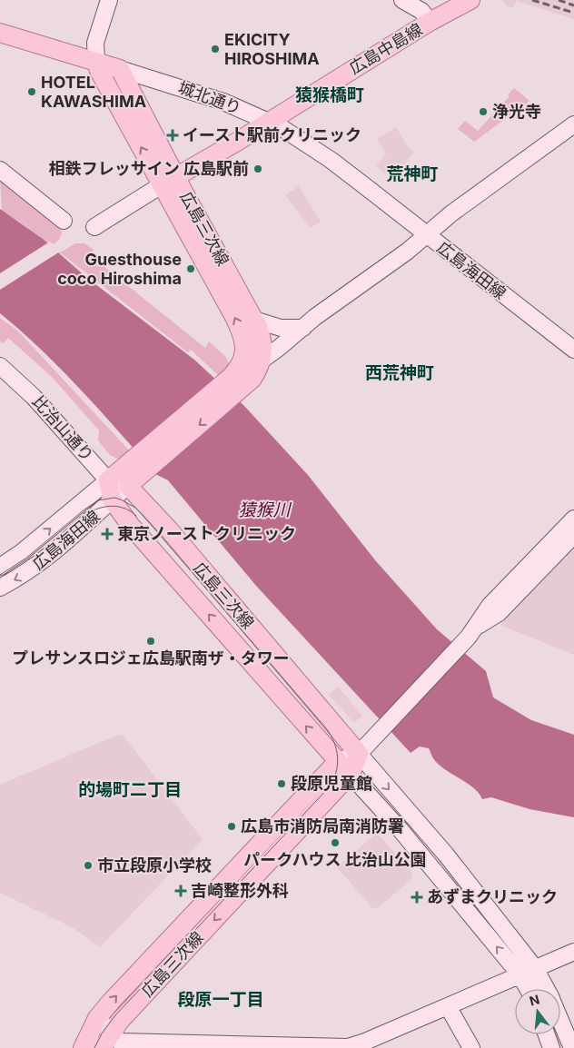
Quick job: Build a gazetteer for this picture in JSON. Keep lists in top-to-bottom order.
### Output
{
  "streets": {
    "main road": ["広島中島線", "広島三次線"],
    "street": ["城北通り", "広島海田線", "比治山通り"]
  },
  "crossings": [
    ["広島中島線", "城北通り"],
    ["広島中島線", "広島三次線"],
    ["城北通り", "広島三次線"],
    ["城北通り", "広島海田線"],
    ["広島三次線", "広島海田線"],
    ["広島三次線", "比治山通り"],
    ["広島海田線", "比治山通り"]
  ],
  "districts": [
    "猿猴橋町",
    "荒神町",
    "西荒神町",
    "的場町二丁目",
    "段原一丁目"
  ],
  "water": ["猿猴川"],
  "places": {
    "other": [
      "EKICITY HIROSHIMA",
      "HOTEL KAWASHIMA",
      "浄光寺",
      "相鉄フレッサイン 広島駅前",
      "Guesthouse coco Hiroshima",
      "プレサンスロジェ広島駅南ザ・タワー",
      "段原児童館",
      "広島市消防局南消防署",
      "パークハウス 比治山公園",
      "市立段原小学校"
    ],
    "health": [
      "イースト駅前クリニック",
      "東京ノーストクリニック",
      "吉崎整形外科",
      "あずまクリニック"
    ]
  },
  "north": "top"
}
